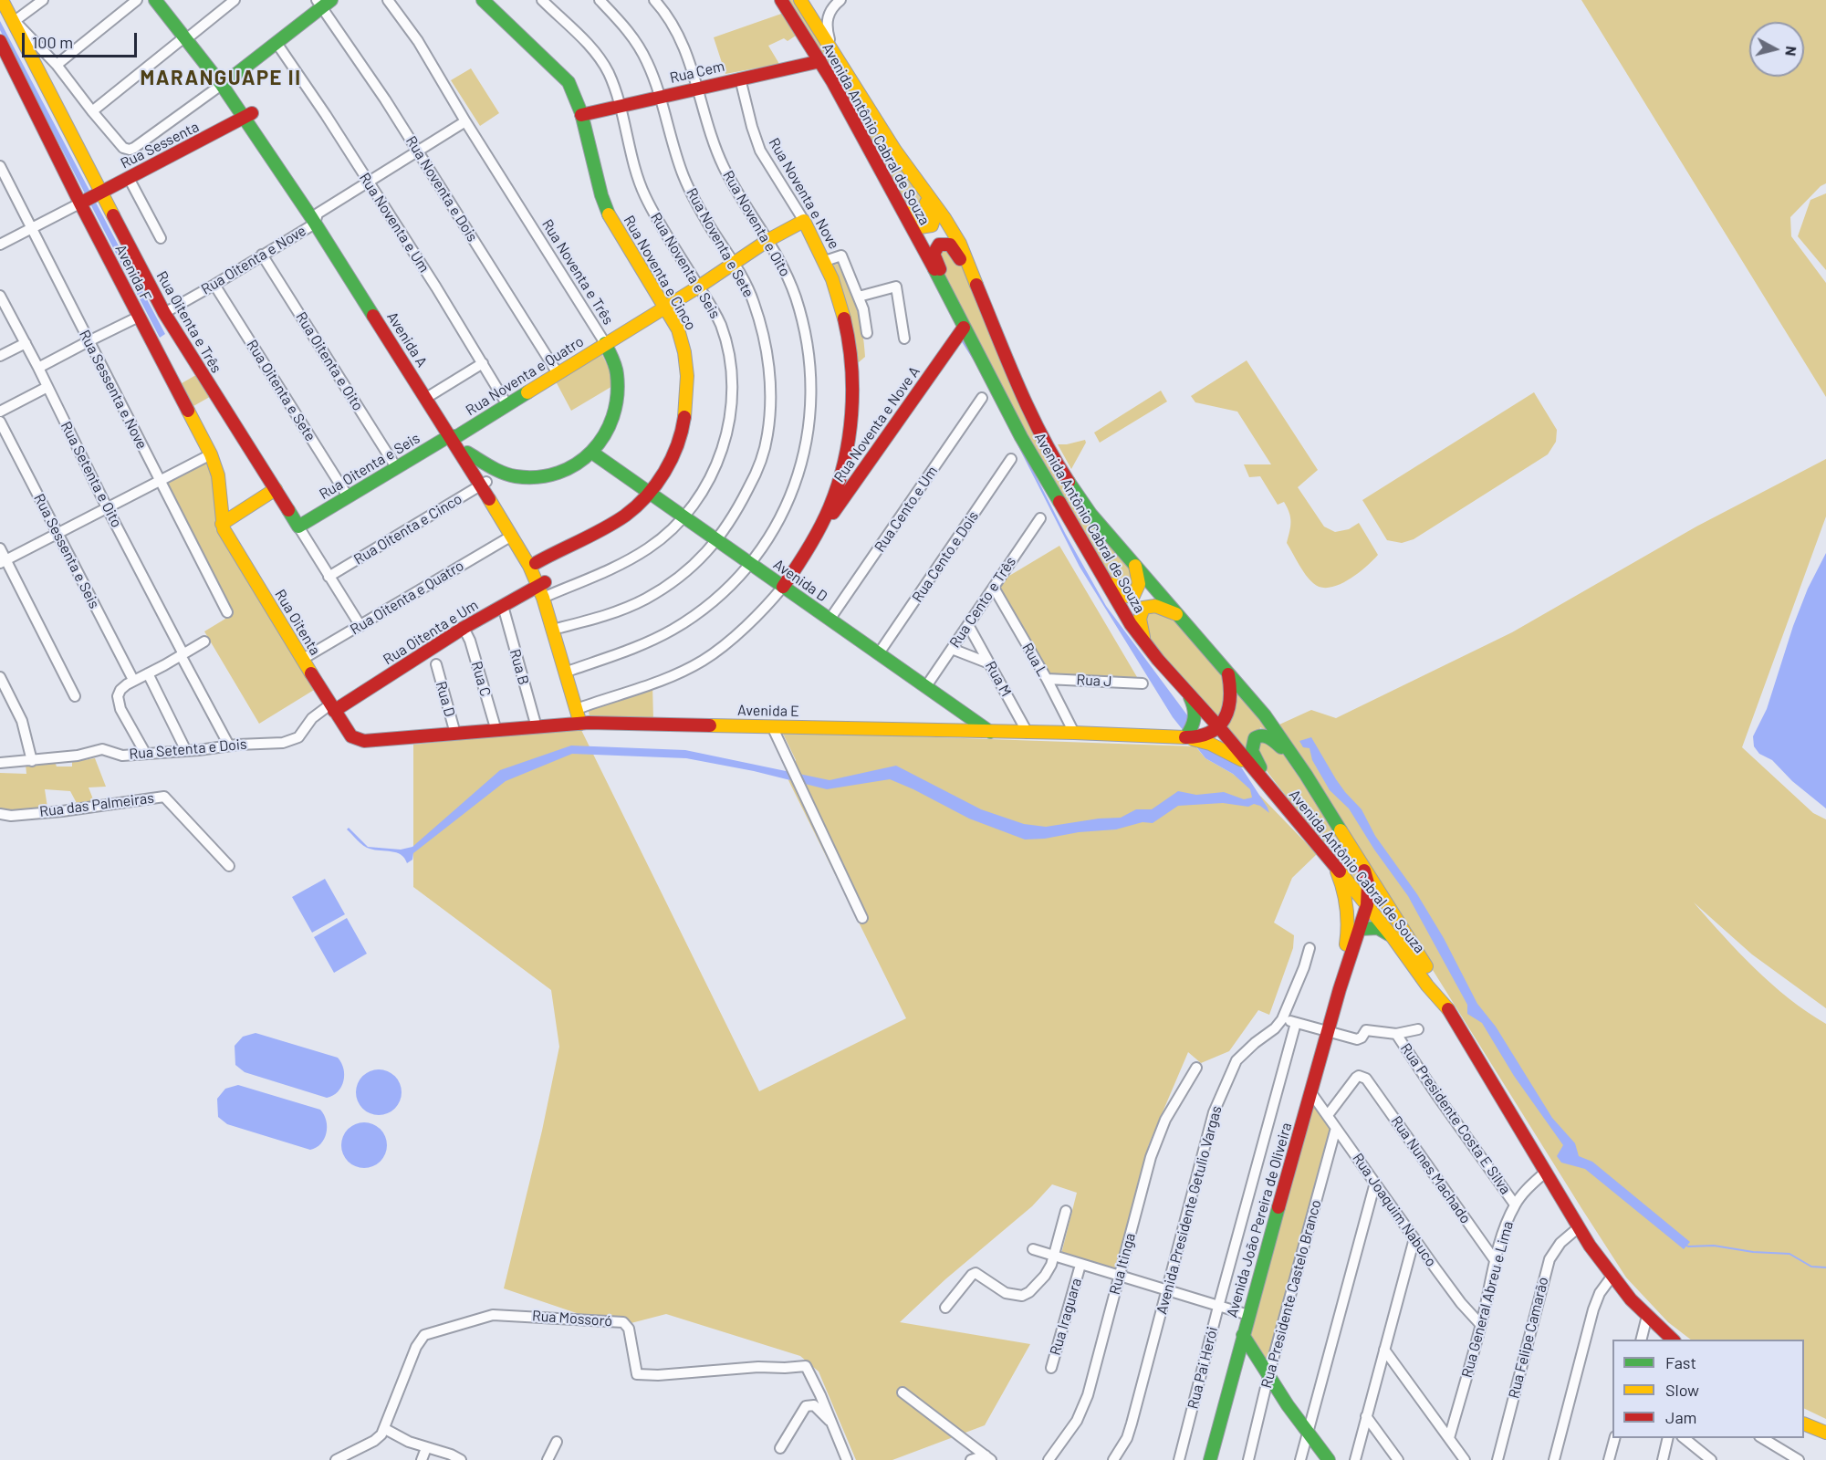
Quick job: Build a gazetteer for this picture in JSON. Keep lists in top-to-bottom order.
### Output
{
  "streets": {
    "main road": [
      "Rua Cem",
      "Avenida Antônio Cabral de Souza",
      "Rua Sessenta",
      "Rua Noventa e Nove",
      "Rua Noventa e Três",
      "Avenida F",
      "Rua Noventa e Cinco",
      "Rua Oitenta e Três",
      "Avenida A",
      "Rua Noventa e Quatro",
      "Rua Noventa e Nove A",
      "Rua Oitenta e Seis",
      "Avenida D",
      "Rua Oitenta",
      "Rua Oitenta e Um",
      "Avenida E",
      "Avenida João Pereira de Oliveira"
    ],
    "street": [
      "Rua Noventa e Dois",
      "Rua Noventa e Um",
      "Rua Noventa e Oito",
      "Rua Noventa e Sete",
      "Rua Oitenta e Nove",
      "Rua Noventa e Seis",
      "Rua Oitenta e Oito",
      "Rua Sessenta e Nove",
      "Rua Oitenta e Sete",
      "Rua Setenta e Oito",
      "Rua Cento e Um",
      "Rua Oitenta e Cinco",
      "Rua Sessenta e Seis",
      "Rua Cento e Dois",
      "Rua Oitenta e Quatro",
      "Rua Cento e Três",
      "Rua L",
      "Rua B",
      "Rua C",
      "Rua M",
      "Rua J",
      "Rua D",
      "Rua Setenta e Dois",
      "Rua das Palmeiras",
      "Rua Presidente Costa E Silva",
      "Rua Nunes Machado",
      "Avenida Presidente Getulio Vargas",
      "Rua Joaquim Nabuco",
      "Rua Itinga",
      "Rua Presidente Castelo Branco",
      "Rua General Abreu e Lima",
      "Rua Iraguara",
      "Rua Mossoró",
      "Rua Felipe Camarão",
      "Rua Pai Herói"
    ]
  },
  "crossings": [
    ["Rua Cem", "Avenida Antônio Cabral de Souza"],
    ["Rua Cem", "Rua Noventa e Nove"],
    ["Rua Cem", "Rua Noventa e Oito"],
    ["Rua Cem", "Rua Noventa e Sete"],
    ["Rua Cem", "Rua Noventa e Seis"],
    ["Rua Cem", "Rua Noventa e Cinco"],
    ["Avenida Antônio Cabral de Souza", "Rua Noventa e Nove A"],
    ["Avenida Antônio Cabral de Souza", "Avenida E"],
    ["Avenida Antônio Cabral de Souza", "Avenida João Pereira de Oliveira"],
    ["Avenida Antônio Cabral de Souza", "Rua General Abreu e Lima"],
    ["Avenida Antônio Cabral de Souza", "Rua Felipe Camarão"],
    ["Rua Sessenta", "Avenida F"],
    ["Rua Sessenta", "Rua Oitenta e Três"],
    ["Rua Sessenta", "Avenida A"],
    ["Rua Noventa e Dois", "Rua Oitenta e Nove"],
    ["Rua Noventa e Dois", "Rua Noventa e Quatro"],
    ["Rua Noventa e Nove", "Avenida A"],
    ["Rua Noventa e Nove", "Rua Noventa e Quatro"],
    ["Rua Noventa e Nove", "Rua Noventa e Nove A"],
    ["Rua Noventa e Nove", "Avenida D"],
    ["Rua Noventa e Um", "Rua Oitenta e Nove"],
    ["Rua Noventa e Um", "Rua Noventa e Quatro"],
    ["Rua Noventa e Oito", "Avenida A"],
    ["Rua Noventa e Oito", "Rua Noventa e Quatro"],
    ["Rua Noventa e Oito", "Avenida D"],
    ["Rua Noventa e Sete", "Avenida A"],
    ["Rua Noventa e Sete", "Rua Noventa e Quatro"],
    ["Rua Noventa e Sete", "Avenida D"],
    ["Rua Oitenta e Nove", "Rua Noventa e Três"],
    ["Rua Oitenta e Nove", "Rua Oitenta e Três"],
    ["Rua Oitenta e Nove", "Avenida A"],
    ["Rua Oitenta e Nove", "Rua Oitenta e Oito"],
    ["Rua Oitenta e Nove", "Rua Oitenta e Sete"],
    ["Rua Noventa e Seis", "Avenida A"],
    ["Rua Noventa e Seis", "Rua Noventa e Quatro"],
    ["Rua Noventa e Seis", "Avenida D"],
    ["Rua Noventa e Três", "Avenida A"],
    ["Rua Noventa e Três", "Rua Noventa e Quatro"],
    ["Rua Noventa e Três", "Avenida D"],
    ["Avenida F", "Rua Oitenta"],
    ["Rua Noventa e Cinco", "Avenida A"],
    ["Rua Noventa e Cinco", "Rua Noventa e Quatro"],
    ["Rua Noventa e Cinco", "Avenida D"],
    ["Rua Oitenta e Três", "Rua Oitenta e Seis"],
    ["Rua Oitenta e Três", "Rua Oitenta e Cinco"],
    ["Rua Oitenta e Três", "Rua Oitenta e Quatro"],
    ["Avenida A", "Rua Noventa e Quatro"],
    ["Avenida A", "Rua Oitenta e Seis"],
    ["Avenida A", "Rua Oitenta e Cinco"],
    ["Avenida A", "Rua Oitenta e Quatro"],
    ["Avenida A", "Rua Oitenta e Um"],
    ["Avenida A", "Avenida E"],
    ["Rua Oitenta e Oito", "Rua Oitenta e Seis"],
    ["Rua Noventa e Quatro", "Rua Oitenta e Seis"],
    ["Rua Oitenta e Sete", "Rua Oitenta e Seis"],
    ["Rua Setenta e Oito", "Rua Setenta e Dois"],
    ["Rua Cento e Um", "Avenida D"],
    ["Rua Cento e Dois", "Avenida D"],
    ["Avenida D", "Rua Cento e Três"],
    ["Avenida D", "Avenida E"],
    ["Rua Oitenta e Quatro", "Rua Oitenta"],
    ["Rua Cento e Três", "Rua L"],
    ["Rua Cento e Três", "Rua M"],
    ["Rua Oitenta", "Rua Oitenta e Um"],
    ["Rua Oitenta", "Avenida E"],
    ["Rua Oitenta", "Rua Setenta e Dois"],
    ["Rua Oitenta e Um", "Rua B"],
    ["Rua Oitenta e Um", "Rua C"],
    ["Rua Oitenta e Um", "Rua Setenta e Dois"],
    ["Rua L", "Rua J"],
    ["Rua L", "Avenida E"],
    ["Rua B", "Avenida E"],
    ["Rua C", "Avenida E"],
    ["Rua M", "Avenida E"],
    ["Rua D", "Avenida E"],
    ["Rua Presidente Costa E Silva", "Rua General Abreu e Lima"],
    ["Rua Nunes Machado", "Rua Joaquim Nabuco"],
    ["Rua Nunes Machado", "Rua General Abreu e Lima"],
    ["Rua Joaquim Nabuco", "Avenida João Pereira de Oliveira"],
    ["Rua Joaquim Nabuco", "Rua Presidente Castelo Branco"],
    ["Rua Joaquim Nabuco", "Rua General Abreu e Lima"]
  ],
  "districts": ["MARANGUAPE II"],
  "legend": ["Fast", "Slow", "Jam"],
  "scale_bar": "100 m",
  "north": "right"
}
